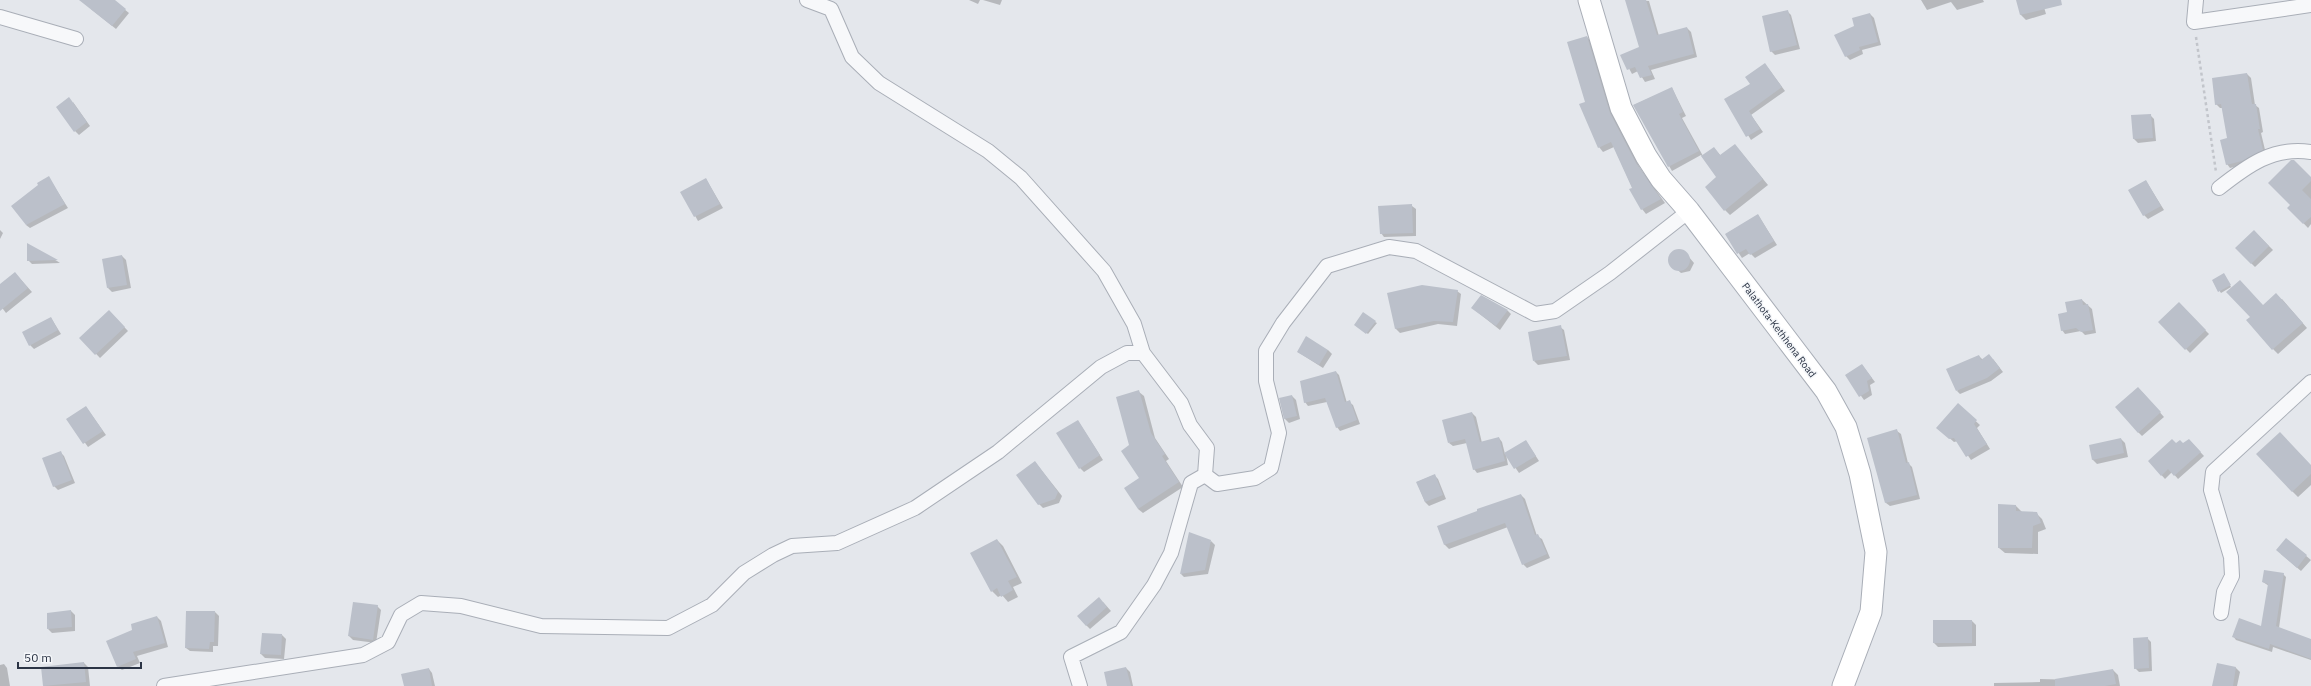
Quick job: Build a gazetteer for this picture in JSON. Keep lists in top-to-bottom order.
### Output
{
  "streets": {
    "street": ["Palathota-Kethhena Road"]
  },
  "scale_bar": "50 m"
}
